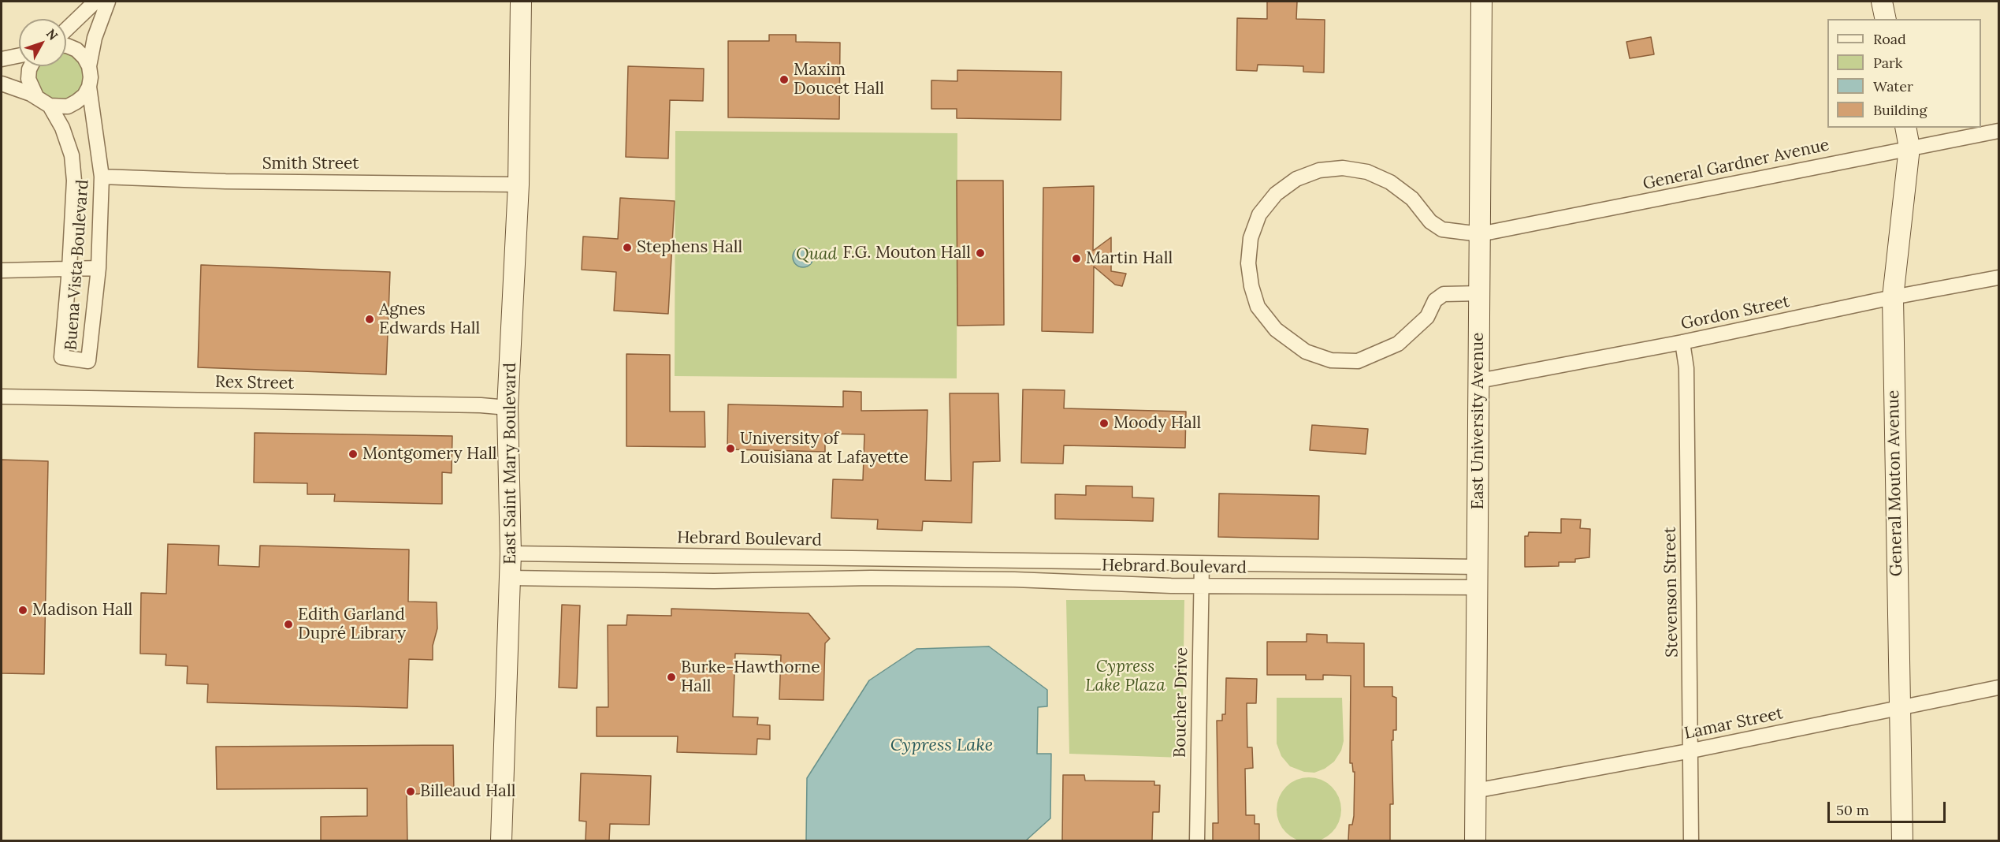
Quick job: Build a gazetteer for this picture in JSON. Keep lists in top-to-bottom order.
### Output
{
  "streets": {
    "street": [
      "Smith Street",
      "General Gardner Avenue",
      "Buena Vista Boulevard",
      "Gordon Street",
      "Rex Street",
      "East University Avenue",
      "East Saint Mary Boulevard",
      "General Mouton Avenue",
      "Hebrard Boulevard",
      "Stevenson Street",
      "Boucher Drive",
      "Lamar Street"
    ]
  },
  "crossings": [
    ["Smith Street", "Buena Vista Boulevard"],
    ["Smith Street", "East Saint Mary Boulevard"],
    ["General Gardner Avenue", "East University Avenue"],
    ["General Gardner Avenue", "General Mouton Avenue"],
    ["Gordon Street", "East University Avenue"],
    ["Gordon Street", "General Mouton Avenue"],
    ["Gordon Street", "Stevenson Street"],
    ["Rex Street", "East Saint Mary Boulevard"],
    ["East University Avenue", "Hebrard Boulevard"],
    ["East University Avenue", "Lamar Street"],
    ["East Saint Mary Boulevard", "Hebrard Boulevard"],
    ["General Mouton Avenue", "Lamar Street"],
    ["Hebrard Boulevard", "Boucher Drive"],
    ["Stevenson Street", "Lamar Street"]
  ],
  "water": ["Cypress Lake"],
  "parks": ["Quad", "Cypress Lake Plaza"],
  "places": [
    "Maxim Doucet Hall",
    "Stephens Hall",
    "F.G. Mouton Hall",
    "Martin Hall",
    "Agnes Edwards Hall",
    "Moody Hall",
    "University of Louisiana at Lafayette",
    "Montgomery Hall",
    "Madison Hall",
    "Edith Garland Dupré Library",
    "Burke-Hawthorne Hall",
    "Billeaud Hall"
  ],
  "legend": [
    "Road",
    "Park",
    "Water",
    "Building"
  ],
  "scale_bar": "50 m",
  "north": "top right"
}
